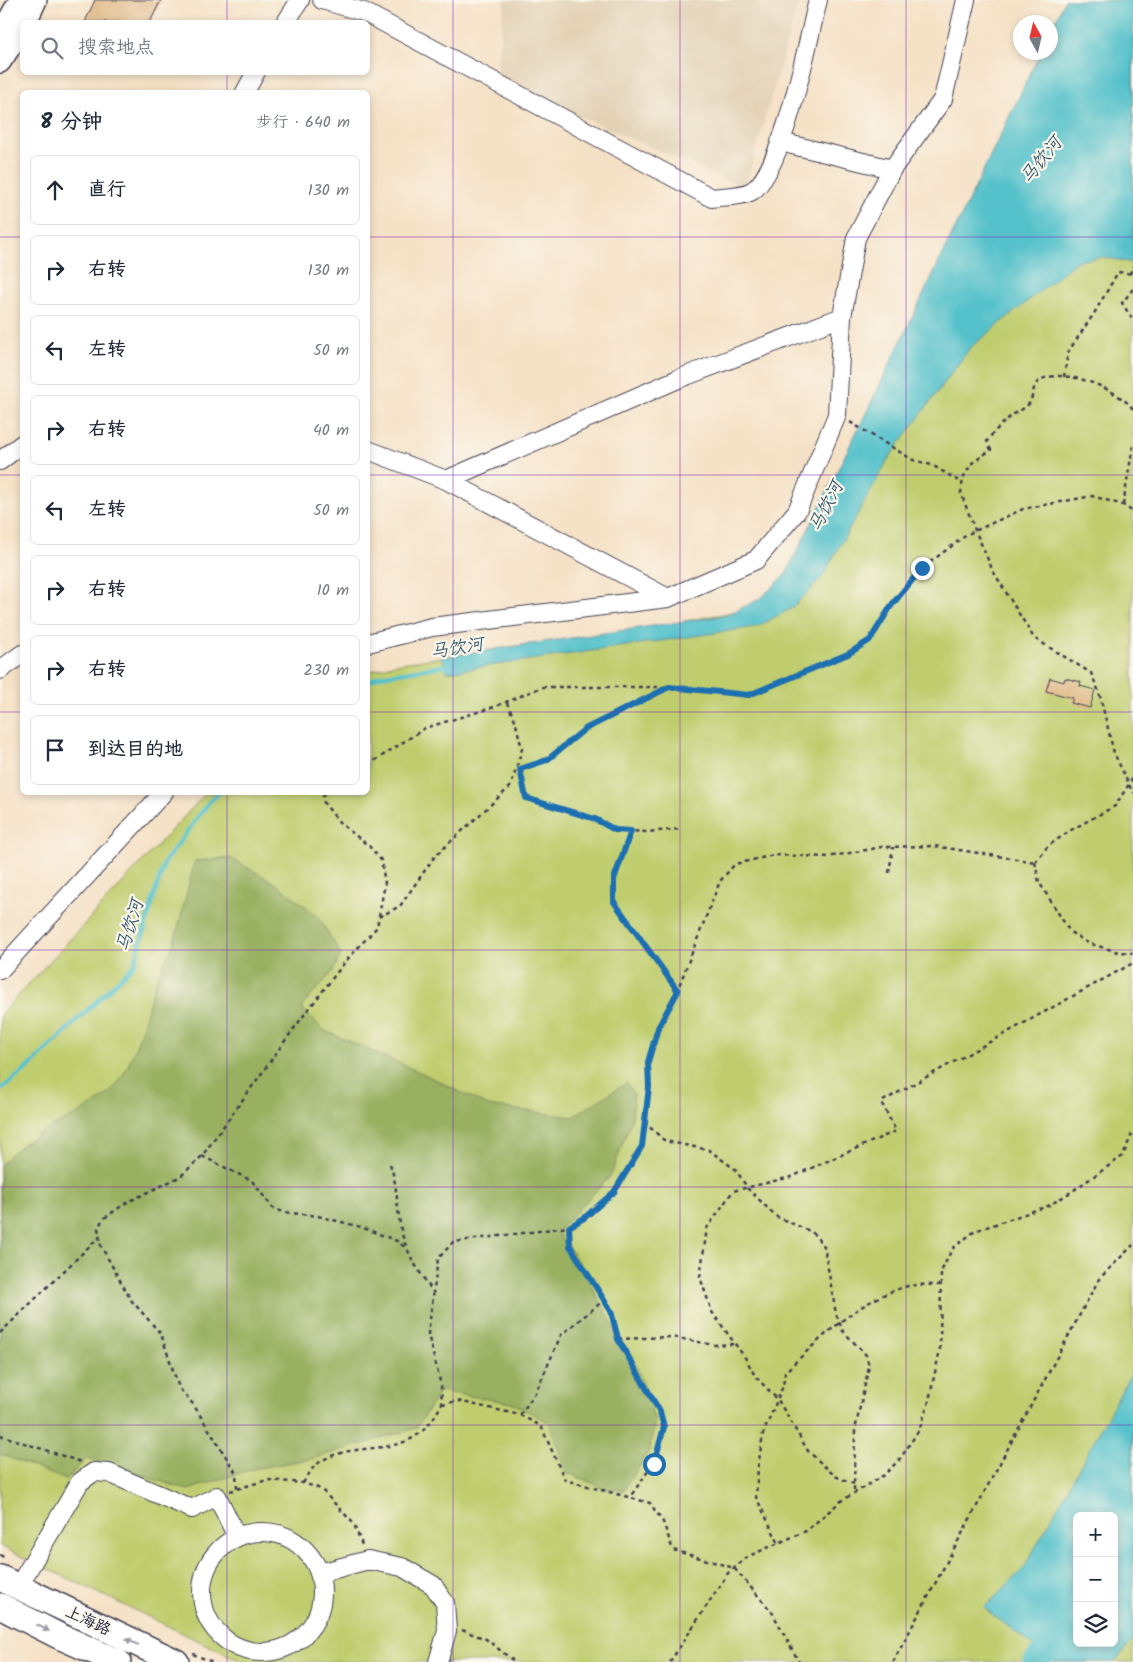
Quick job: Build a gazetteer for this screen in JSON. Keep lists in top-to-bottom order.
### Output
{
  "streets": {
    "highway": ["上海路"]
  },
  "water": ["马饮河"],
  "north": "top",
  "page": {
    "search": "搜索地点",
    "heading": ["8 分钟", "步行 · 640 m"],
    "list": [
      ["直行", "130 m"],
      ["右转", "130 m"],
      ["左转", "50 m"],
      ["右转", "40 m"],
      ["左转", "50 m"],
      ["右转", "10 m"],
      ["右转", "230 m"],
      "到达目的地"
    ],
    "map_buttons": ["+", "−"]
  }
}
